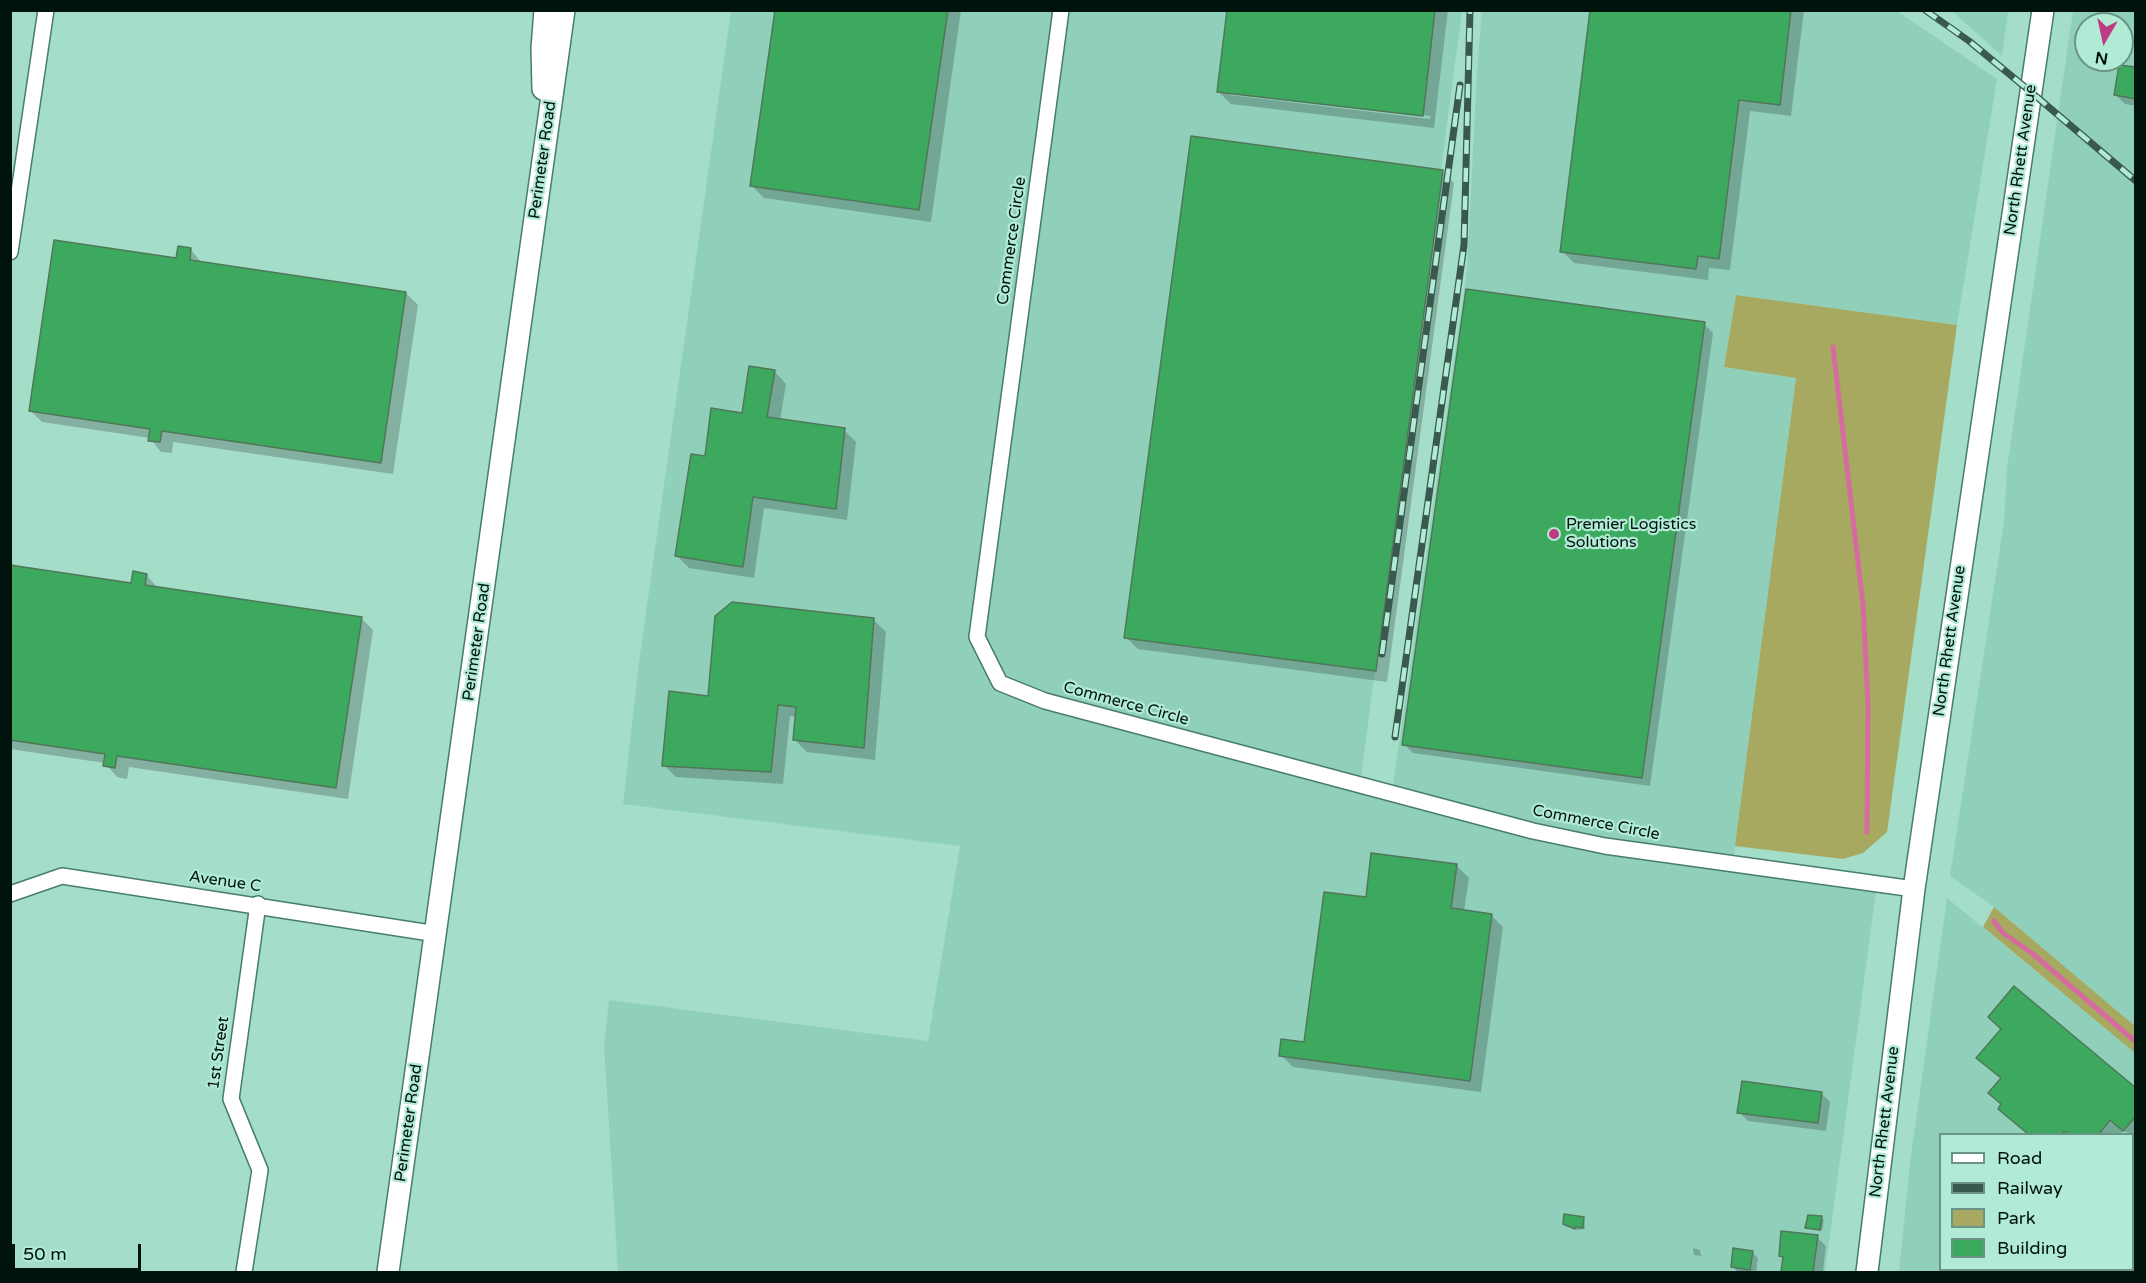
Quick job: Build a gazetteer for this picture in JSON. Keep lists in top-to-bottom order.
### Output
{
  "streets": {
    "street": [
      "Perimeter Road",
      "North Rhett Avenue",
      "Commerce Circle",
      "Avenue C",
      "1st Street"
    ]
  },
  "crossings": [
    ["Perimeter Road", "Avenue C"],
    ["North Rhett Avenue", "Commerce Circle"],
    ["Avenue C", "1st Street"]
  ],
  "places": ["Premier Logistics Solutions"],
  "legend": [
    "Road",
    "Railway",
    "Park",
    "Building"
  ],
  "scale_bar": "50 m",
  "north": "bottom"
}
